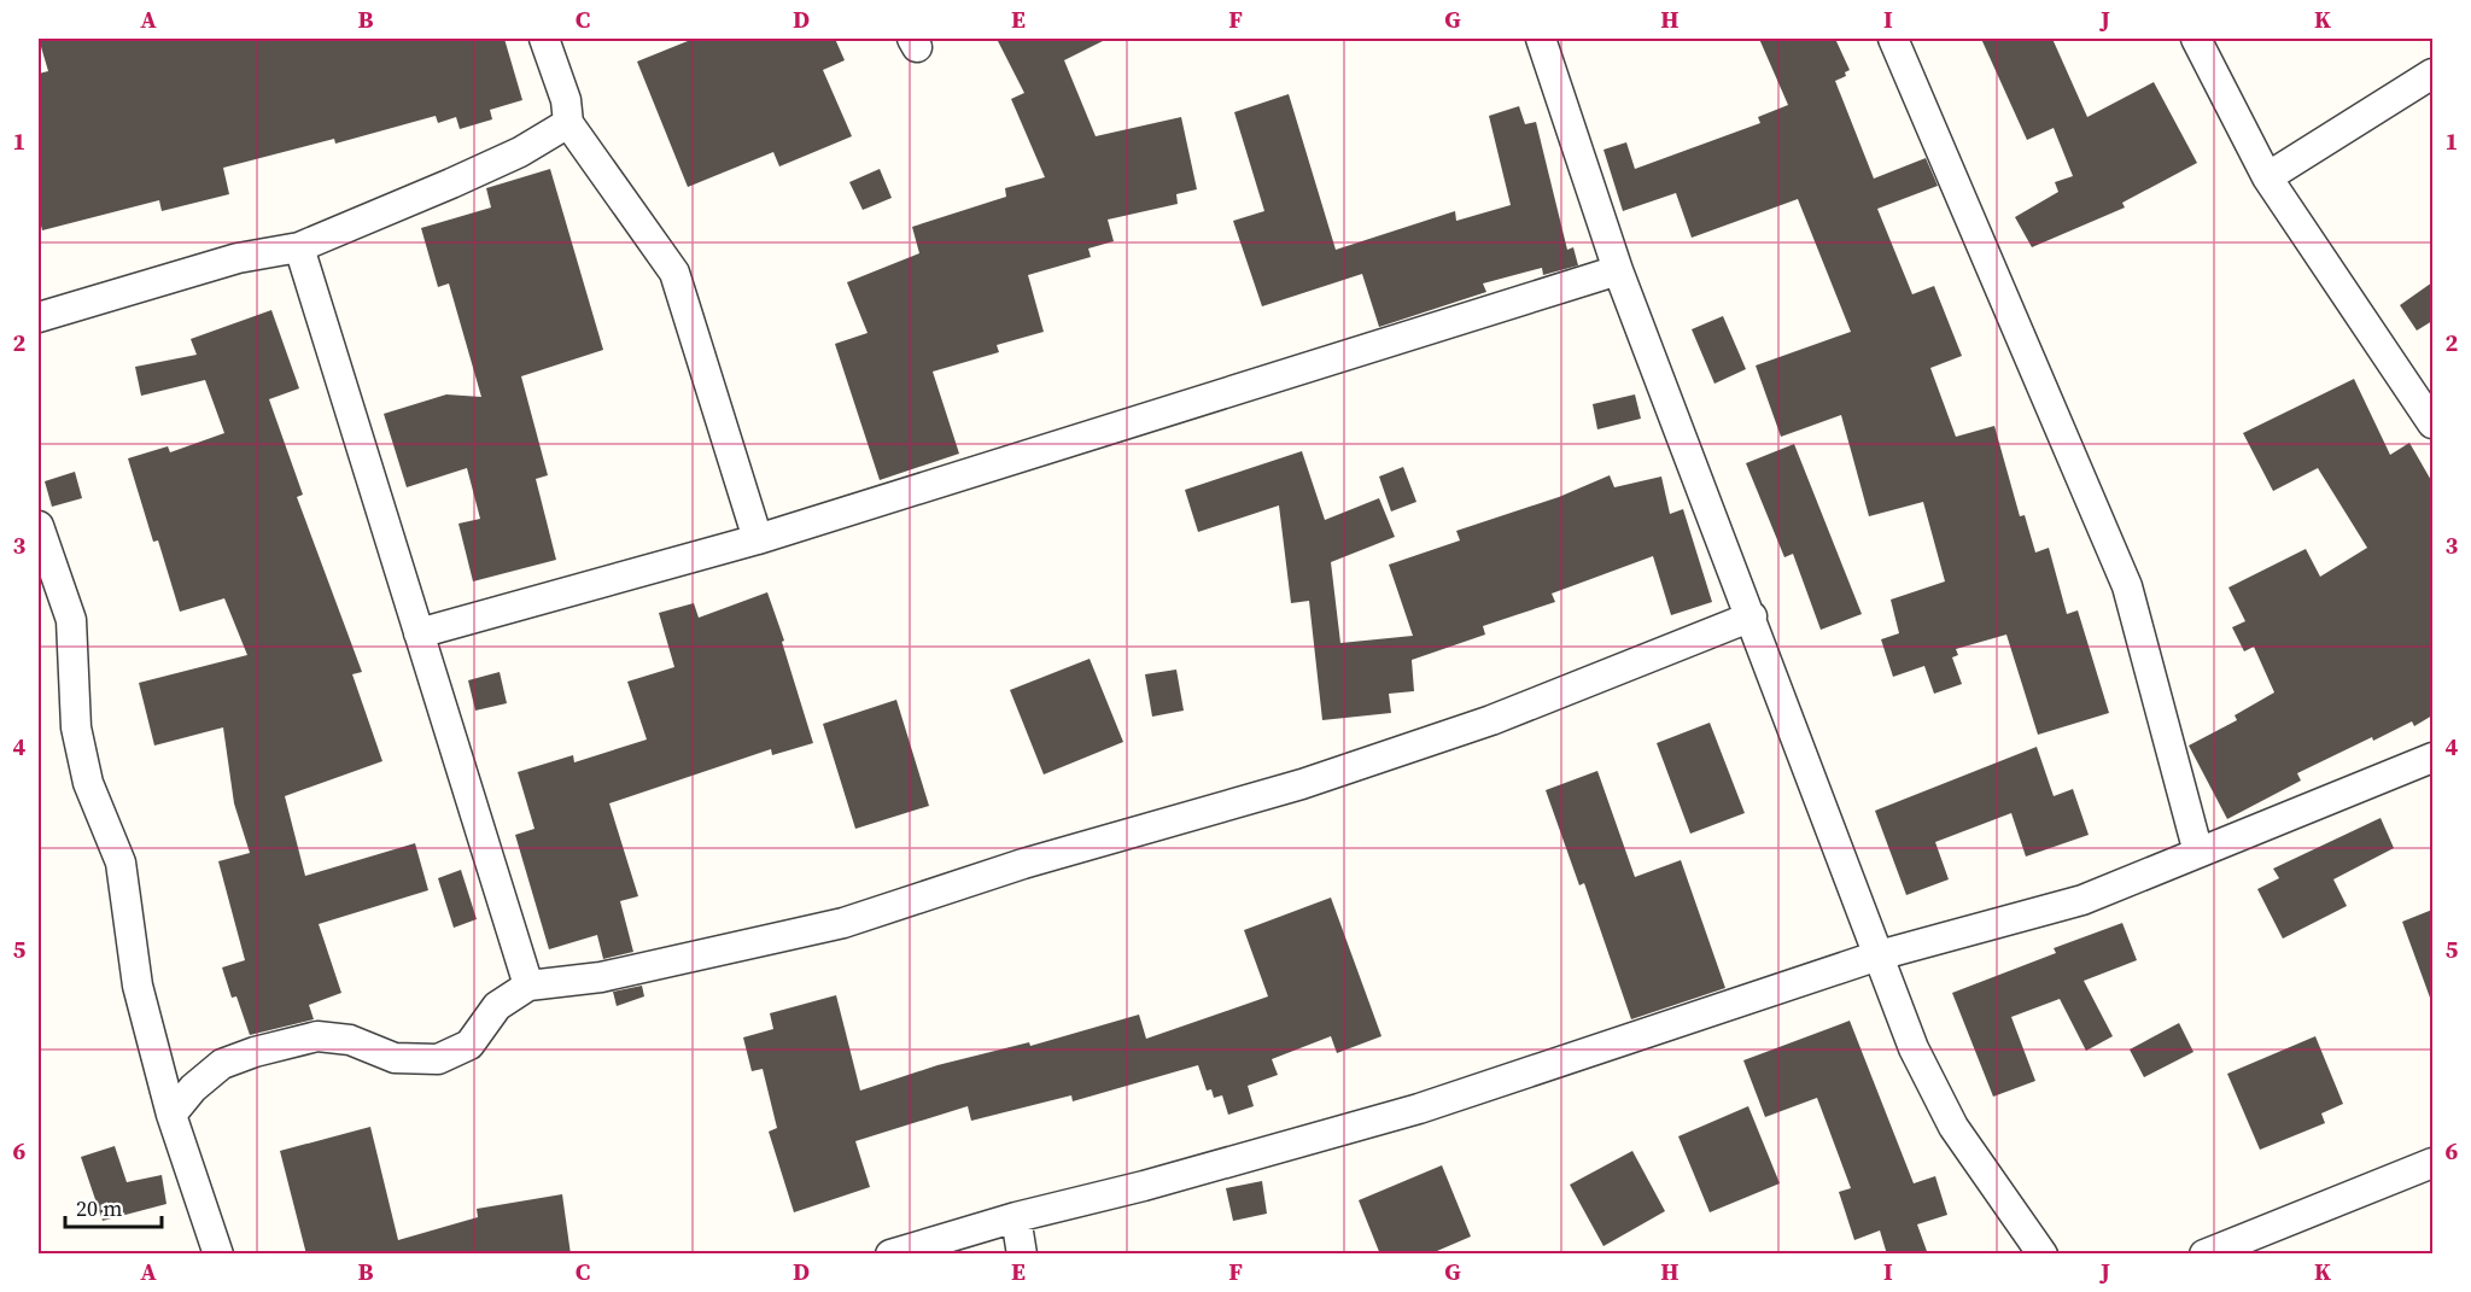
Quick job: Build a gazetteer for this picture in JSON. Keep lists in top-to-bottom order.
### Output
{
  "scale_bar": "20 m",
  "grid": {
    "columns": [
      "A",
      "B",
      "C",
      "D",
      "E",
      "F",
      "G",
      "H",
      "I",
      "J",
      "K"
    ],
    "rows": [
      "1",
      "2",
      "3",
      "4",
      "5",
      "6"
    ]
  }
}
